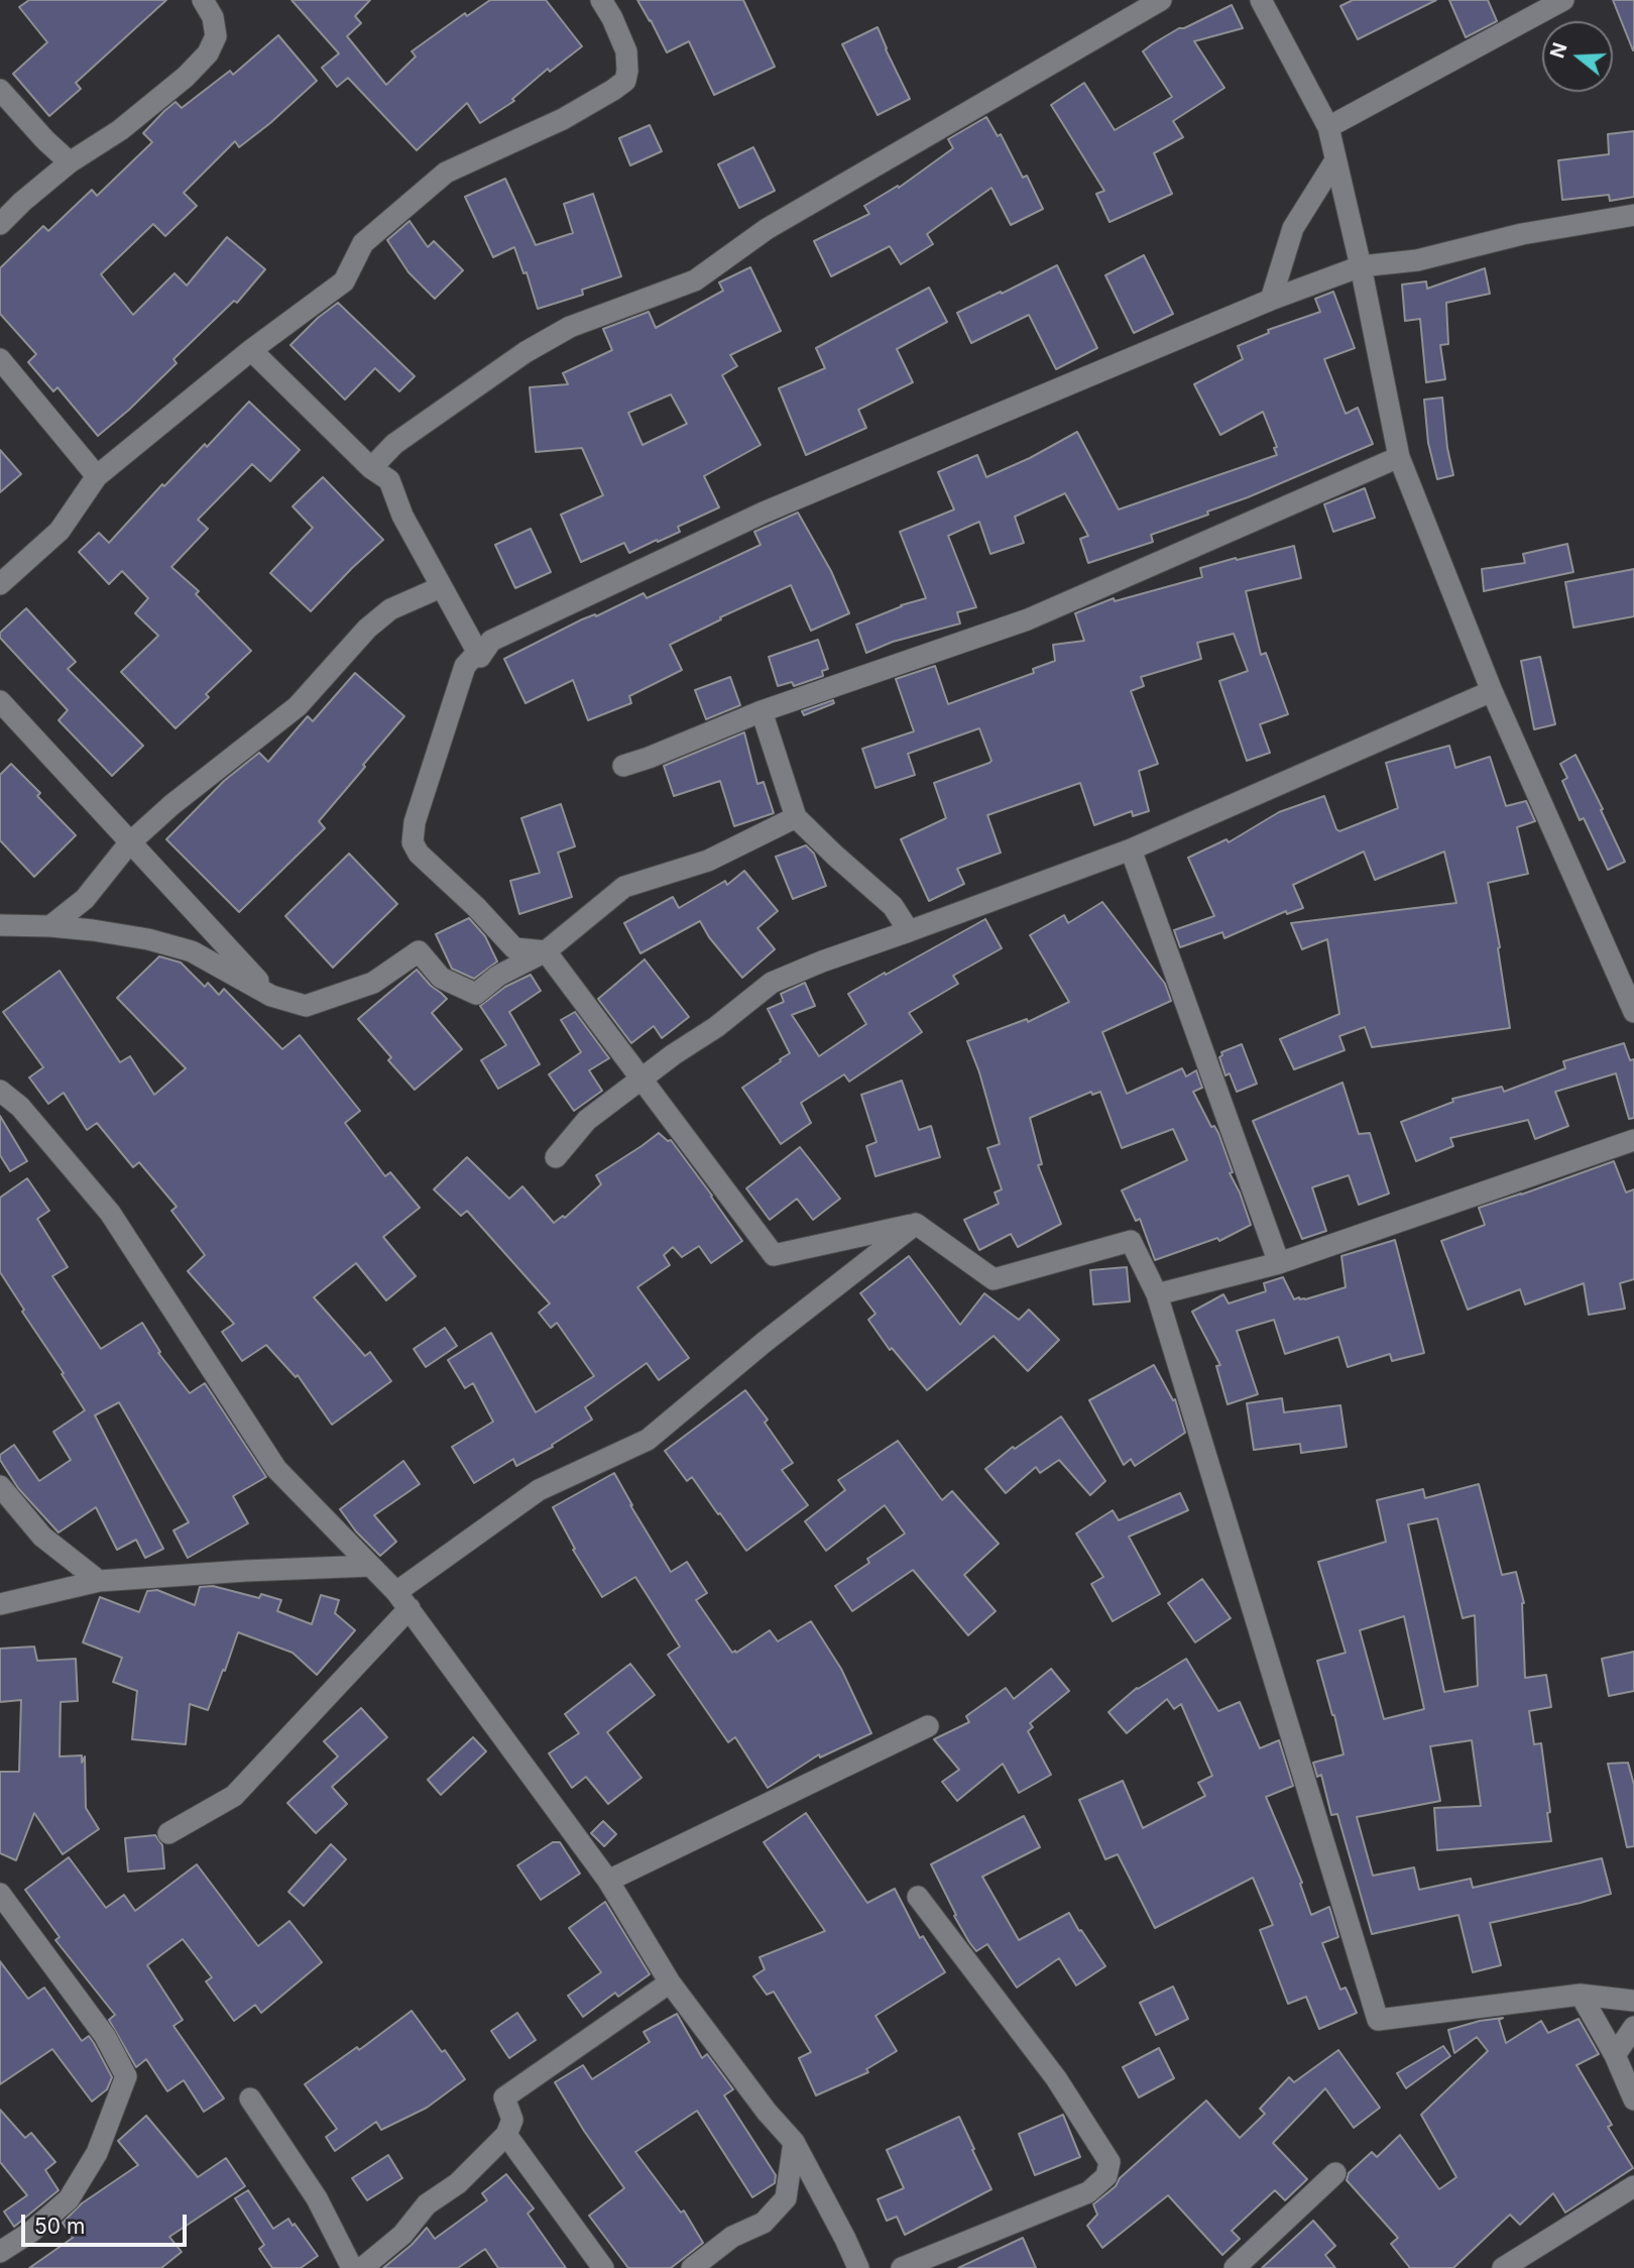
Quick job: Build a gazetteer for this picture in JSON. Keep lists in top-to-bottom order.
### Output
{
  "scale_bar": "50 m",
  "north": "left"
}
